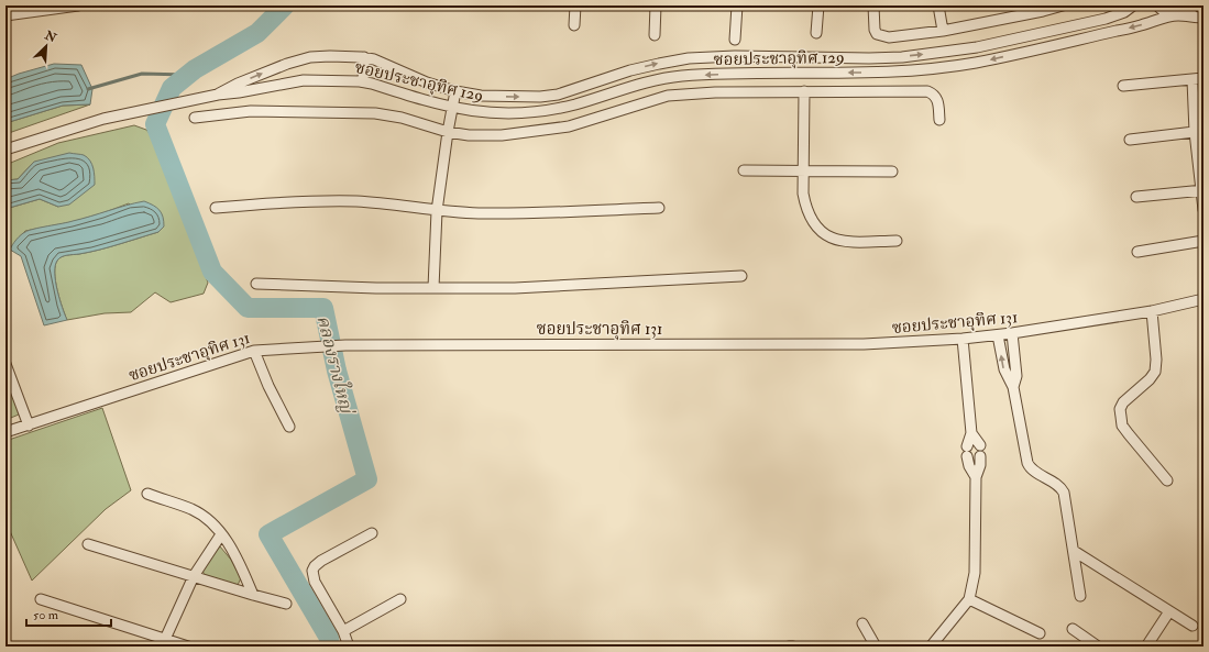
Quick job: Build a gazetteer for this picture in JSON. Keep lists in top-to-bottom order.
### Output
{
  "streets": {
    "street": ["ซอยประชาอุทิศ 129", "ซอยประชาอุทิศ 131"]
  },
  "water": ["คลองรางใหญ่"],
  "scale_bar": "50 m",
  "north": "top right"
}
